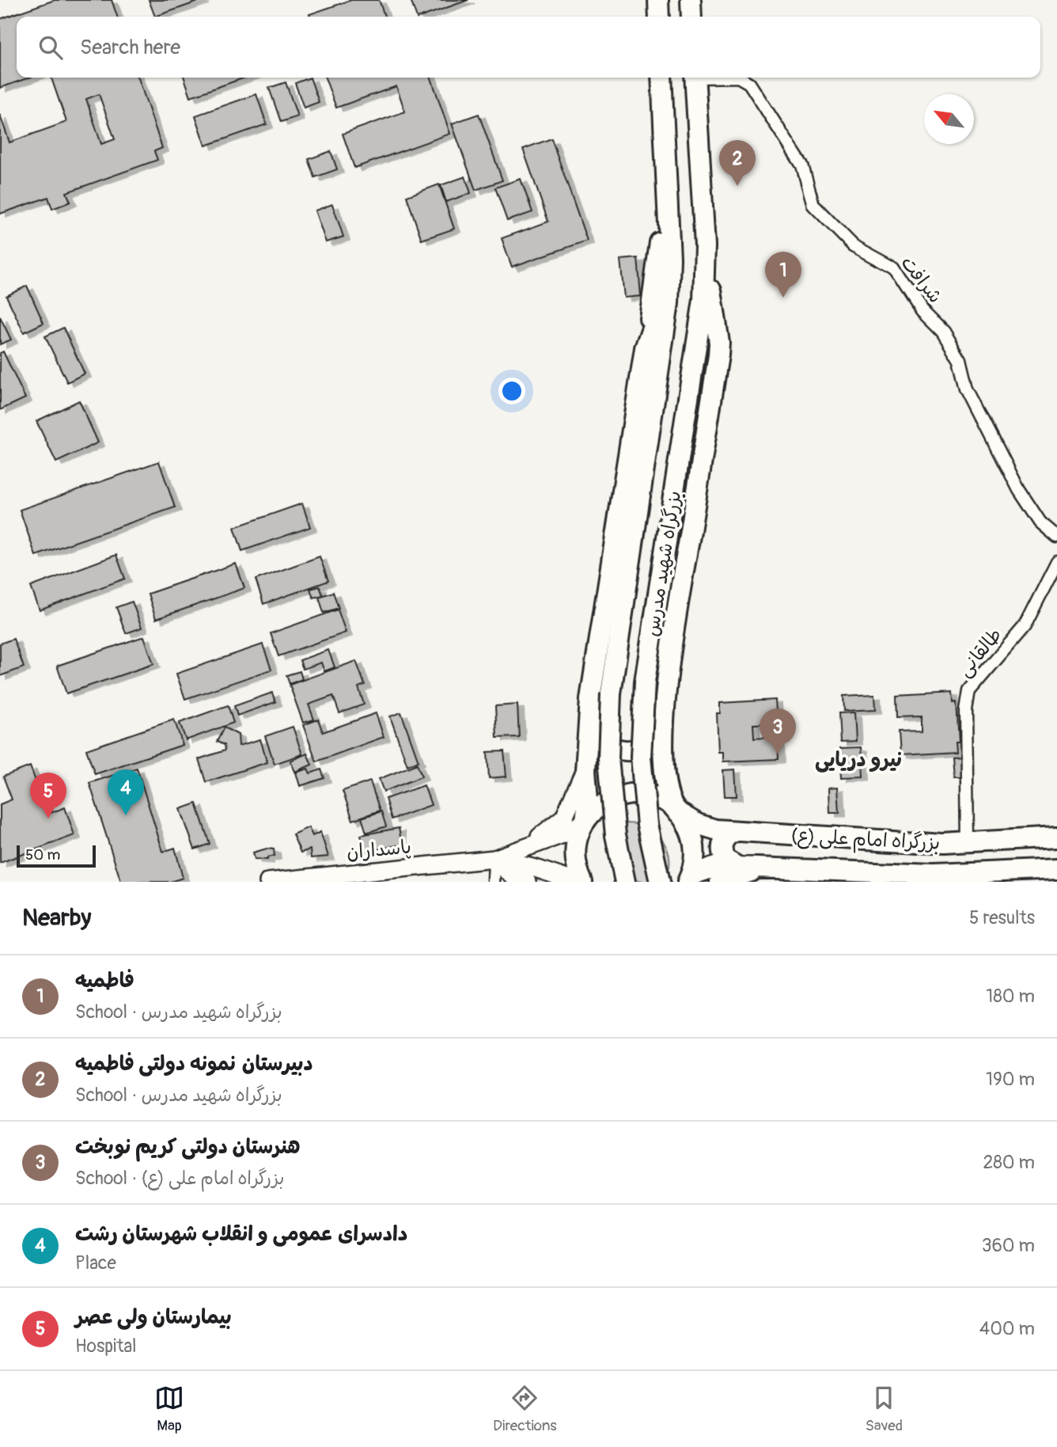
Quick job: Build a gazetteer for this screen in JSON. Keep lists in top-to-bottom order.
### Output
{
  "streets": {
    "highway": ["بزرگراه شهید مدرس", "بزرگراه امام علی (ع)"],
    "main road": ["پاسداران"],
    "street": ["شرافت", "طالقانی"]
  },
  "crossings": [
    ["بزرگراه شهید مدرس", "بزرگراه امام علی (ع)"],
    ["طالقانی", "بزرگراه امام علی (ع)"]
  ],
  "districts": ["نیرو دریایی"],
  "scale_bar": "50 m",
  "north": "top left",
  "page": {
    "search": "Search here",
    "pins": [
      "2",
      "1",
      "3",
      "4",
      "5"
    ],
    "scale": "50 m",
    "heading": ["Nearby", "5 results"],
    "list": [
      {
        "mark": "1",
        "name": "فاطمیه",
        "note": "School · بزرگراه شهید مدرس",
        "value": "180 m"
      },
      {
        "mark": "2",
        "name": "دبیرستان نمونه دولتی فاطمیه",
        "note": "School · بزرگراه شهید مدرس",
        "value": "190 m"
      },
      {
        "mark": "3",
        "name": "هنرستان دولتی کریم نوبخت",
        "note": "School · بزرگراه امام علی (ع)",
        "value": "280 m"
      },
      {
        "mark": "4",
        "name": "دادسرای عمومی و انقلاب شهرستان رشت",
        "note": "Place",
        "value": "360 m"
      },
      {
        "mark": "5",
        "name": "بیمارستان ولی عصر",
        "note": "Hospital",
        "value": "400 m"
      }
    ],
    "nav": ["Map", "Directions", "Saved"]
  }
}
